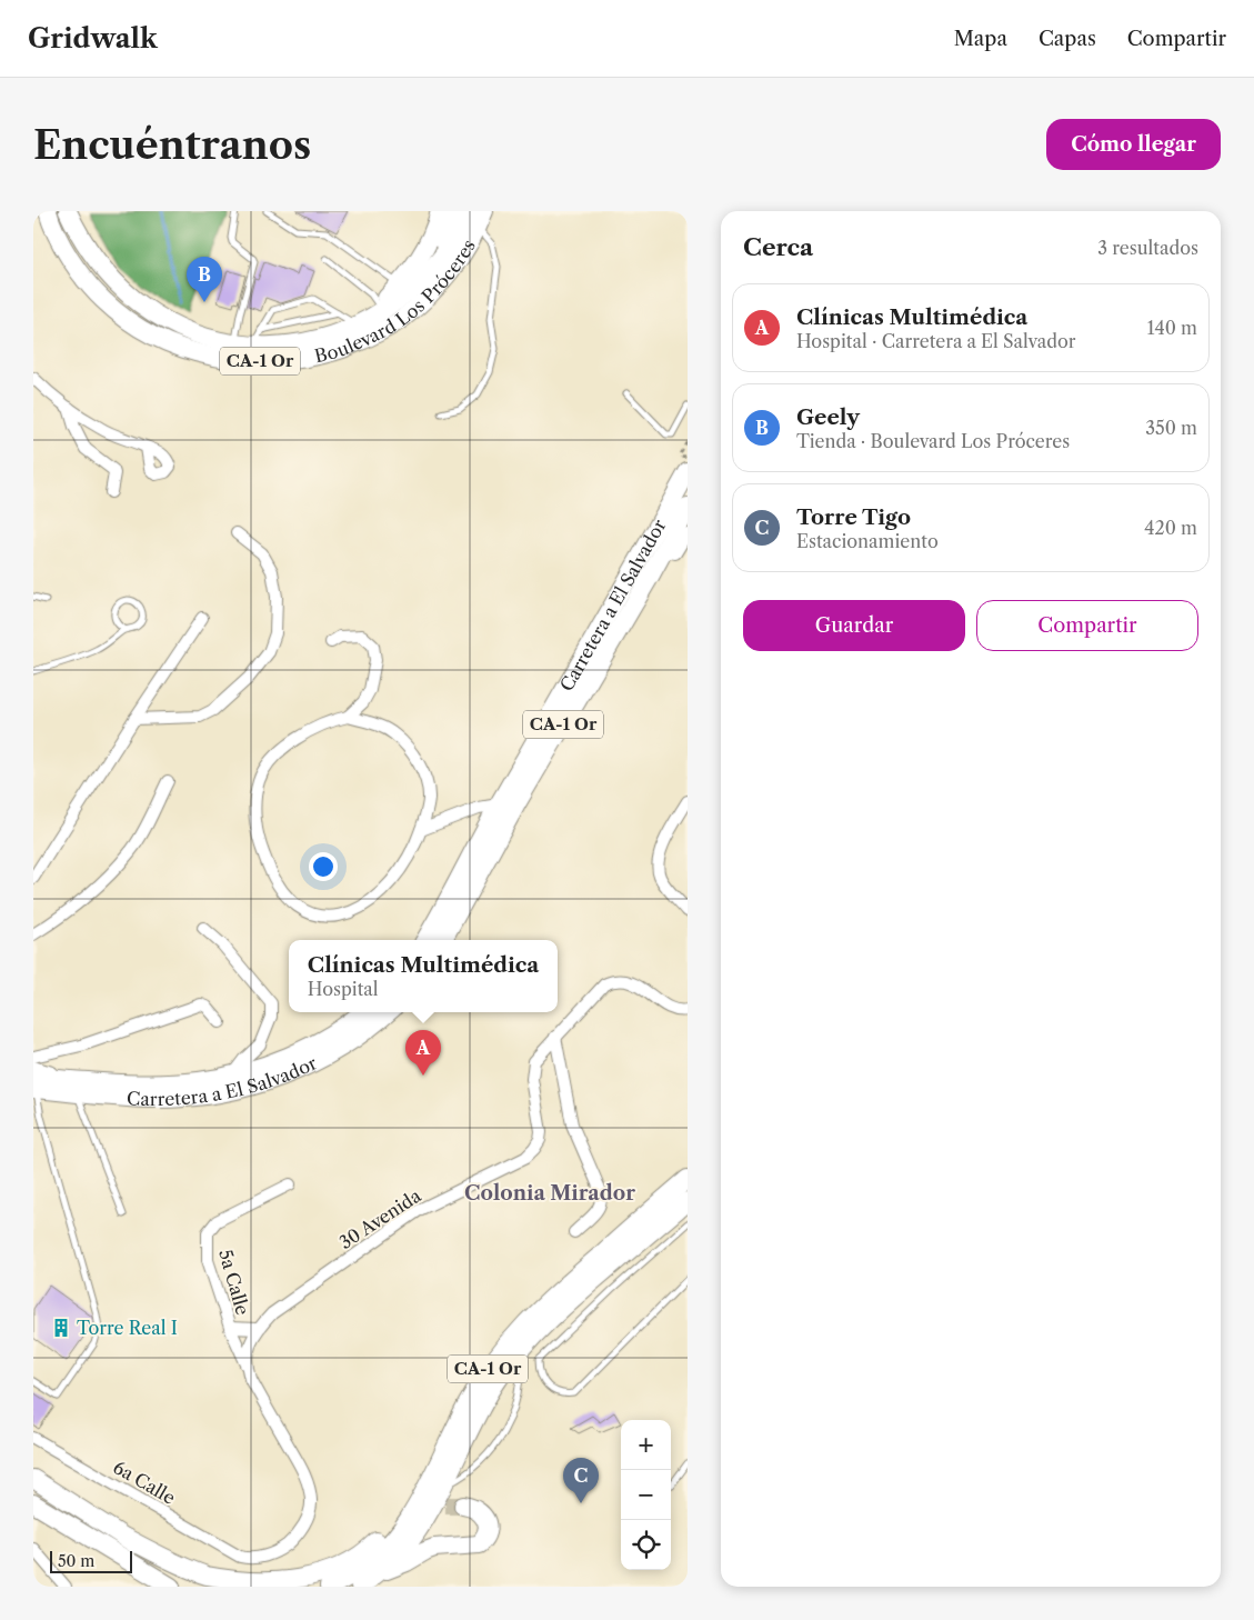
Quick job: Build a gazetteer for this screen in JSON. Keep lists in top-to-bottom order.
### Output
{
  "streets": {
    "highway": ["Boulevard Los Próceres", "CA-1 Or", "Carretera a El Salvador"],
    "street": ["30 Avenida", "5a Calle", "6a Calle"]
  },
  "crossings": [
    ["30 Avenida", "5a Calle"],
    ["30 Avenida", "6a Calle"],
    ["5a Calle", "6a Calle"]
  ],
  "districts": ["Colonia Mirador"],
  "places": {
    "building": ["Torre Real I"]
  },
  "scale_bar": "50 m",
  "page": {
    "header": "Gridwalk",
    "nav": ["Mapa", "Capas", "Compartir"],
    "buttons": [
      "Cómo llegar",
      ["Guardar", "Compartir"]
    ],
    "title": "Encuéntranos",
    "heading": ["Cerca", "3 resultados"],
    "pins": ["B", "A", "C"],
    "list": [
      {
        "mark": "A",
        "name": "Clínicas Multimédica",
        "note": "Hospital · Carretera a El Salvador",
        "value": "140 m"
      },
      {
        "mark": "B",
        "name": "Geely",
        "note": "Tienda · Boulevard Los Próceres",
        "value": "350 m"
      },
      {
        "mark": "C",
        "name": "Torre Tigo",
        "note": "Estacionamiento",
        "value": "420 m"
      }
    ],
    "popup": ["Clínicas Multimédica", "Hospital"],
    "map_buttons": ["+", "−"],
    "scale": "50 m"
  }
}
